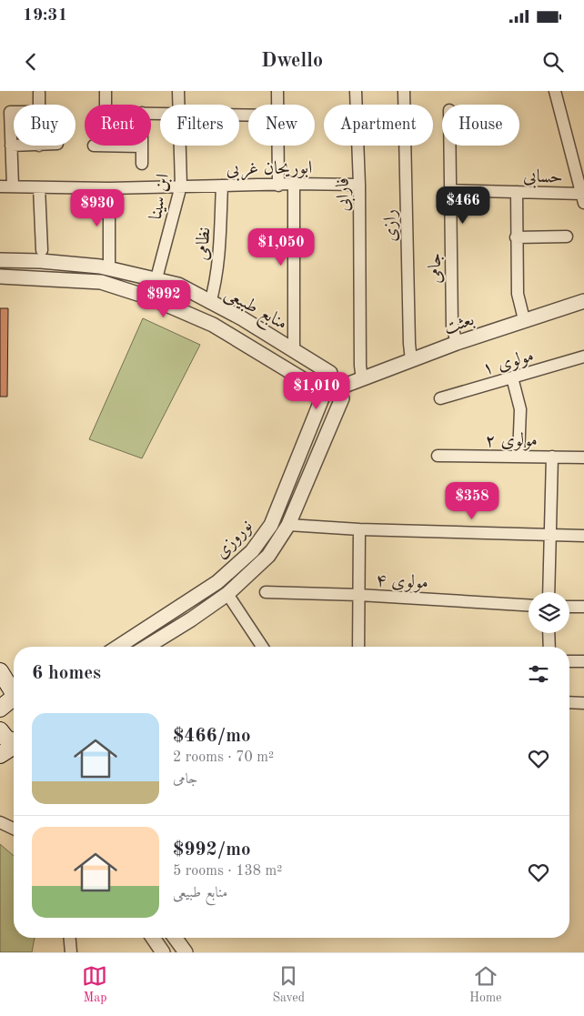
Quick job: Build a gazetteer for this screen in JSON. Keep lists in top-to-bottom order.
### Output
{
  "streets": {
    "street": [
      "ابوریحان غربی",
      "حسابی",
      "فارابی",
      "ابن سینا",
      "رازی",
      "نظامی",
      "جامی",
      "منابع طبیعی",
      "بعثت",
      "مولوی ۱",
      "مولوی ۲",
      "نوروزی",
      "مولوی ۴"
    ]
  },
  "crossings": [
    ["ابوریحان غربی", "فارابی"],
    ["ابوریحان غربی", "ابن سینا"],
    ["ابوریحان غربی", "نظامی"],
    ["حسابی", "جامی"],
    ["فارابی", "بعثت"],
    ["ابن سینا", "منابع طبیعی"],
    ["رازی", "بعثت"],
    ["نظامی", "منابع طبیعی"],
    ["جامی", "بعثت"],
    ["منابع طبیعی", "بعثت"],
    ["منابع طبیعی", "نوروزی"],
    ["بعثت", "نوروزی"]
  ],
  "page": {
    "status": "19:31",
    "header": "Dwello",
    "chip": [
      "Buy",
      "Rent",
      "Filters",
      "New",
      "Apartment",
      "House"
    ],
    "price": [
      "$466",
      "$930",
      "$1,050",
      "$992",
      "$1,010",
      "$358"
    ],
    "heading": "6 homes",
    "list": [
      {
        "name": "$466/mo",
        "note": "2 rooms · 70 m² · جامی"
      },
      {
        "name": "$992/mo",
        "note": "5 rooms · 138 m² · منابع طبیعی"
      }
    ],
    "tabs": ["Map", "Saved", "Home"]
  }
}
